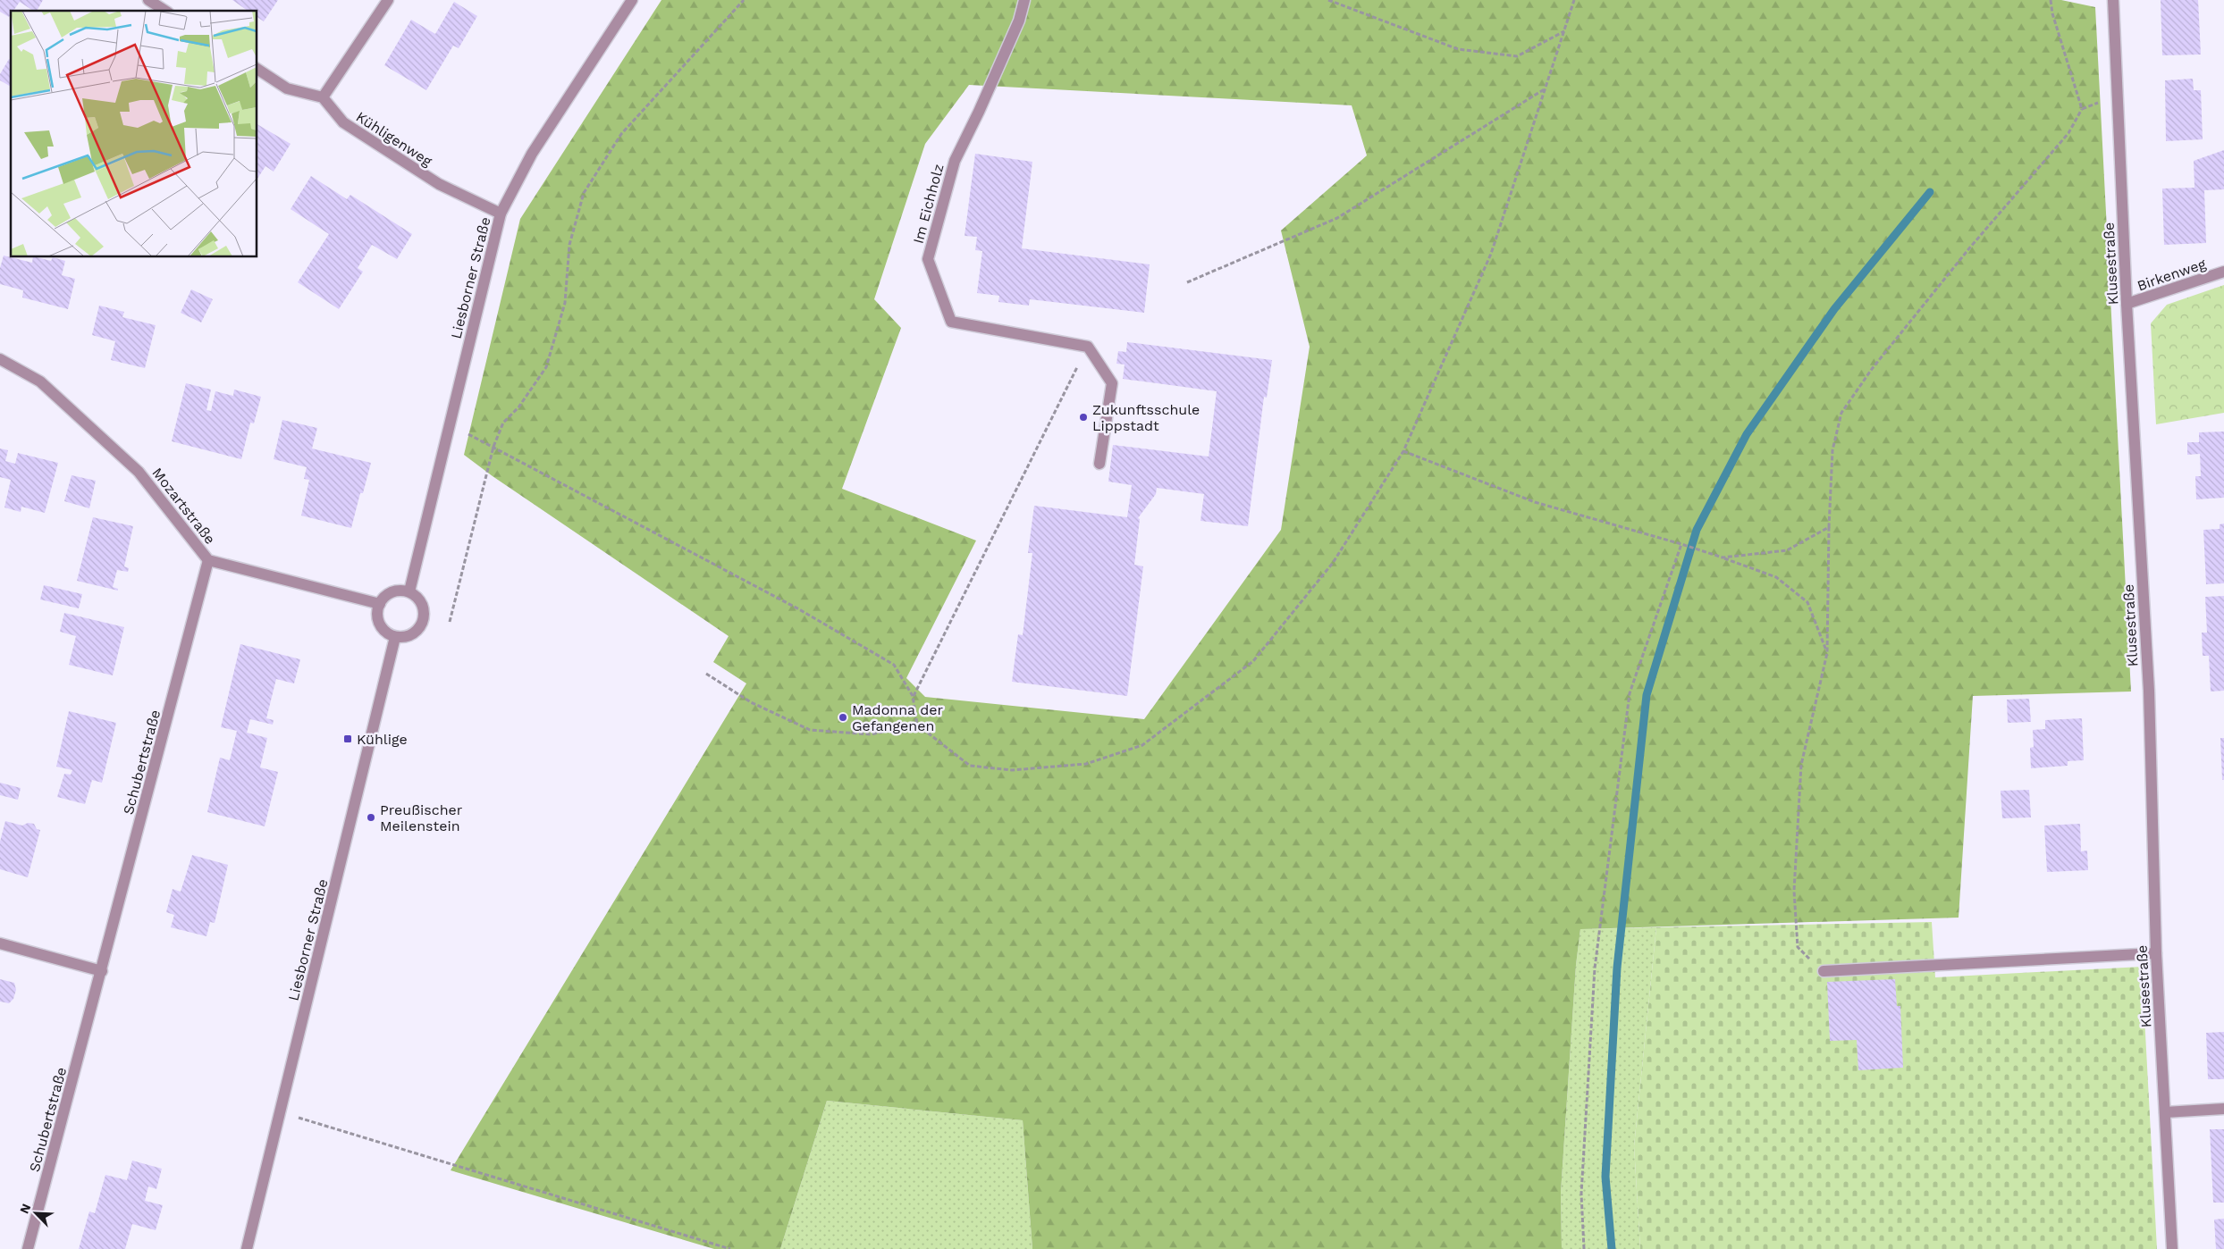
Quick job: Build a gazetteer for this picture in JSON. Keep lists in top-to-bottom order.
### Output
{
  "streets": {
    "street": [
      "Kühligenweg",
      "Im Eichholz",
      "Klusestraße",
      "Birkenweg",
      "Liesborner Straße",
      "Mozartstraße",
      "Schubertstraße"
    ]
  },
  "crossings": [
    ["Kühligenweg", "Liesborner Straße"],
    ["Klusestraße", "Birkenweg"],
    ["Liesborner Straße", "Mozartstraße"],
    ["Mozartstraße", "Schubertstraße"]
  ],
  "places": {
    "other": ["Zukunftsschule Lippstadt", "Madonna der Gefangenen", "Preußischer Meilenstein"],
    "transit": ["Kühlige"]
  },
  "north": "top left"
}
